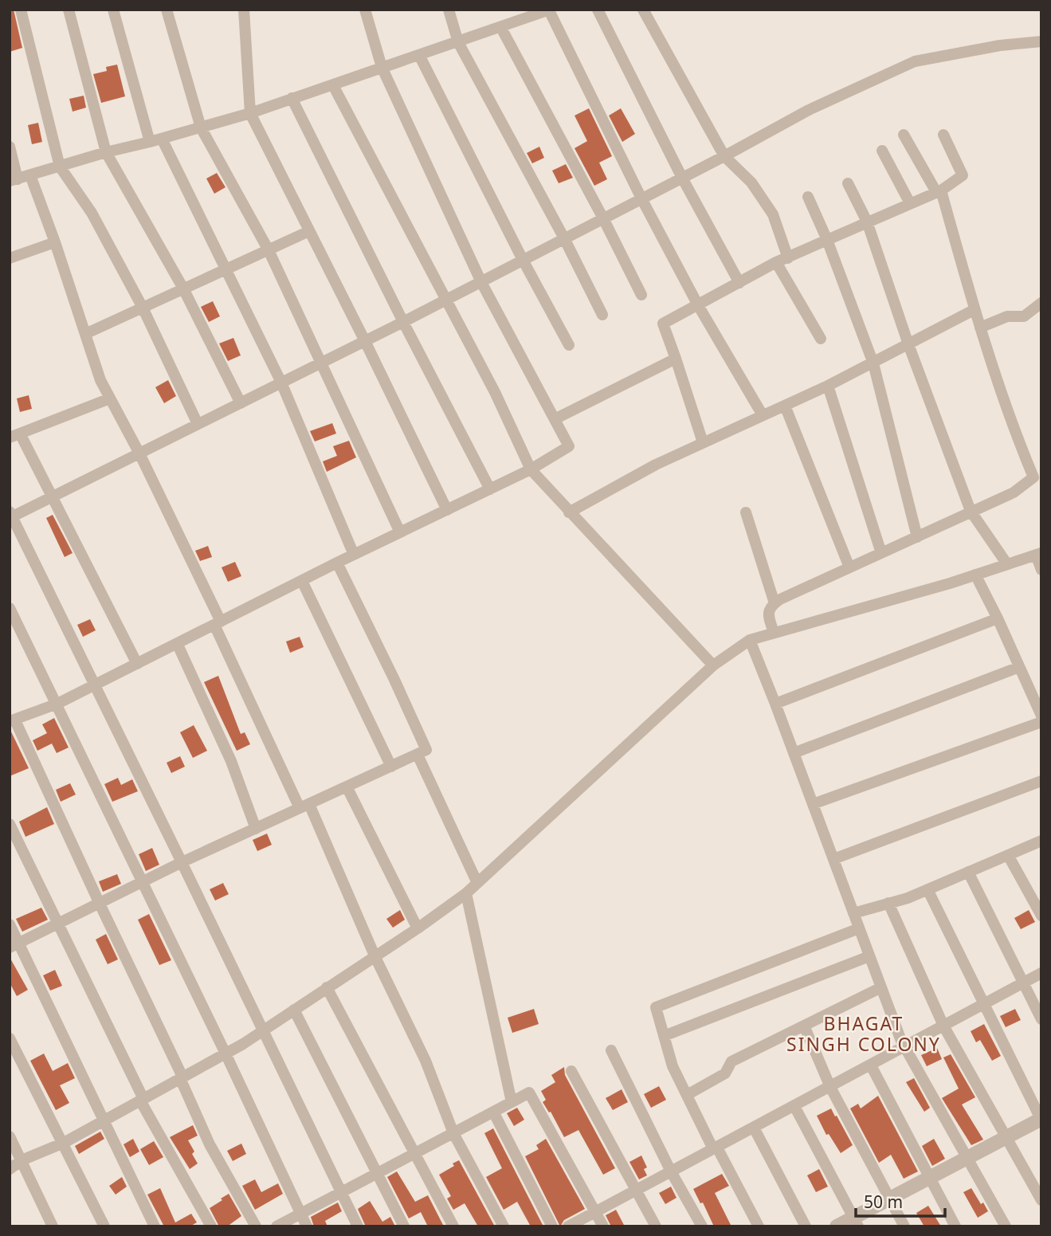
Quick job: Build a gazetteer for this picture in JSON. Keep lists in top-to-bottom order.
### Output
{
  "districts": ["BHAGAT SINGH COLONY"],
  "scale_bar": "50 m"
}
